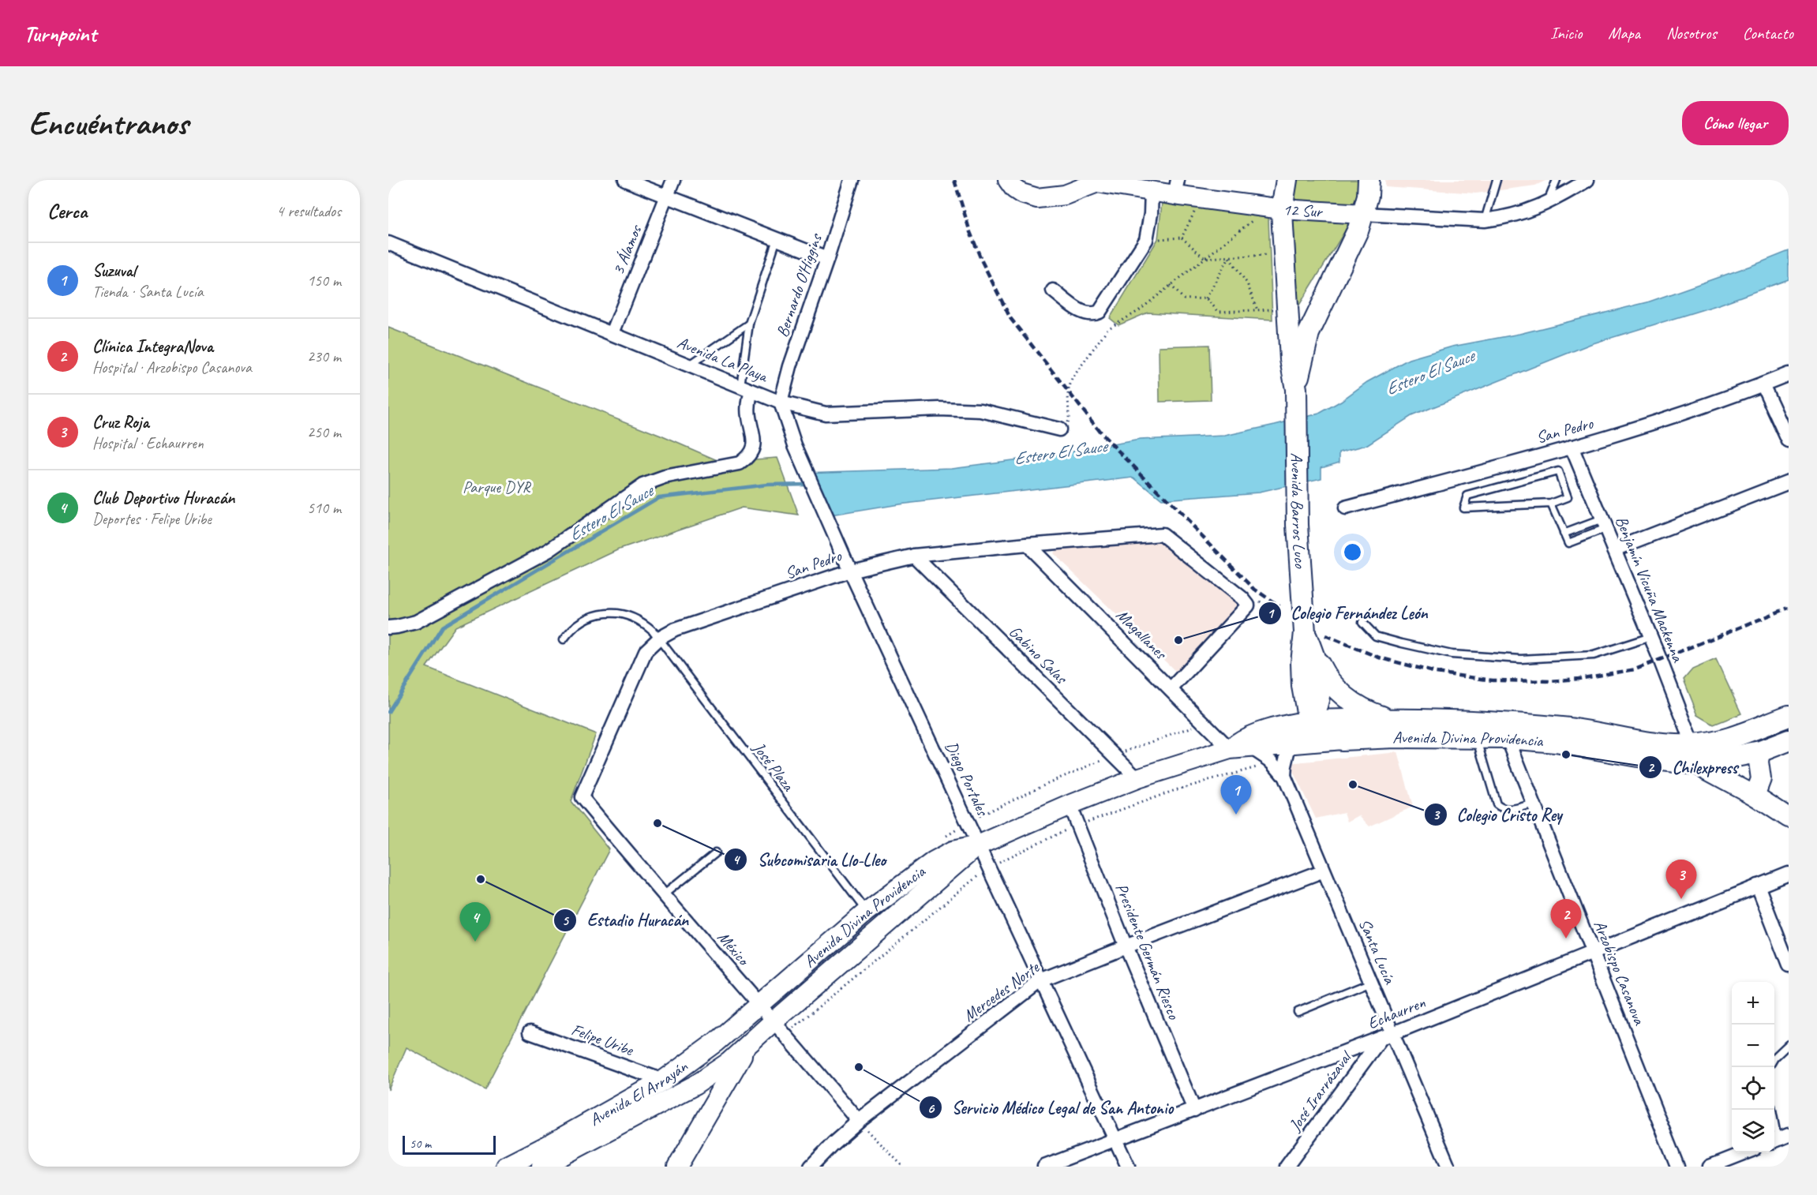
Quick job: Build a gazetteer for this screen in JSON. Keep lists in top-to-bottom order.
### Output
{
  "streets": {
    "main road": ["Avenida Barros Luco", "Avenida Divina Providencia"],
    "street": [
      "12 Sur",
      "3 Álamos",
      "Bernardo O'Higgins",
      "Avenida La Playa",
      "San Pedro",
      "Benjamín Vicuña Mackenna",
      "Magallanes",
      "Gabino Salas",
      "Diego Portales",
      "México",
      "Presidente Germán Riesco",
      "Santa Lucía",
      "Arzobispo Casanova",
      "Mercedes Norte",
      "Echaurren",
      "Felipe Uribe",
      "José Irarrázaval",
      "Avenida El Arrayán"
    ],
    "lane": ["José Plaza"]
  },
  "crossings": [
    ["12 Sur", "Avenida Barros Luco"],
    ["3 Álamos", "Avenida La Playa"],
    ["Bernardo O'Higgins", "Avenida La Playa"],
    ["Bernardo O'Higgins", "Diego Portales"],
    ["Avenida La Playa", "Diego Portales"],
    ["San Pedro", "Benjamín Vicuña Mackenna"],
    ["San Pedro", "Magallanes"],
    ["San Pedro", "Gabino Salas"],
    ["San Pedro", "José Plaza"],
    ["San Pedro", "Diego Portales"],
    ["San Pedro", "México"],
    ["Avenida Barros Luco", "Avenida Divina Providencia"],
    ["Benjamín Vicuña Mackenna", "Avenida Divina Providencia"],
    ["Magallanes", "Avenida Divina Providencia"],
    ["Gabino Salas", "Avenida Divina Providencia"],
    ["Avenida Divina Providencia", "José Plaza"],
    ["Avenida Divina Providencia", "Diego Portales"],
    ["Avenida Divina Providencia", "México"],
    ["Avenida Divina Providencia", "Presidente Germán Riesco"],
    ["Avenida Divina Providencia", "Santa Lucía"],
    ["Avenida Divina Providencia", "Arzobispo Casanova"],
    ["Avenida Divina Providencia", "Avenida El Arrayán"],
    ["Diego Portales", "Mercedes Norte"],
    ["Diego Portales", "Echaurren"],
    ["México", "Mercedes Norte"],
    ["México", "Avenida El Arrayán"],
    ["Presidente Germán Riesco", "Mercedes Norte"],
    ["Presidente Germán Riesco", "Echaurren"],
    ["Santa Lucía", "Mercedes Norte"],
    ["Santa Lucía", "Echaurren"],
    ["Santa Lucía", "José Irarrázaval"],
    ["Arzobispo Casanova", "Echaurren"],
    ["Echaurren", "José Irarrázaval"],
    ["Felipe Uribe", "Avenida El Arrayán"]
  ],
  "water": ["Estero El Sauce"],
  "parks": ["Parque DYR"],
  "places": [
    "Colegio Fernández León",
    "Chilexpress",
    "Colegio Cristo Rey",
    "Subcomisaria Llo-Lleo",
    "Estadio Huracán",
    "Servicio Médico Legal de San Antonio"
  ],
  "scale_bar": "50 m",
  "page": {
    "header": "Turnpoint",
    "nav": [
      "Inicio",
      "Mapa",
      "Nosotros",
      "Contacto"
    ],
    "buttons": "Cómo llegar",
    "title": "Encuéntranos",
    "heading": ["Cerca", "4 resultados"],
    "list": [
      {
        "mark": "1",
        "name": "Suzuval",
        "note": "Tienda · Santa Lucía",
        "value": "150 m"
      },
      {
        "mark": "2",
        "name": "Clínica IntegraNova",
        "note": "Hospital · Arzobispo Casanova",
        "value": "230 m"
      },
      {
        "mark": "3",
        "name": "Cruz Roja",
        "note": "Hospital · Echaurren",
        "value": "250 m"
      },
      {
        "mark": "4",
        "name": "Club Deportivo Huracán",
        "note": "Deportes · Felipe Uribe",
        "value": "510 m"
      }
    ],
    "pins": [
      "1",
      "3",
      "2",
      "4"
    ],
    "map_buttons": ["+", "−"],
    "scale": "50 m"
  }
}
